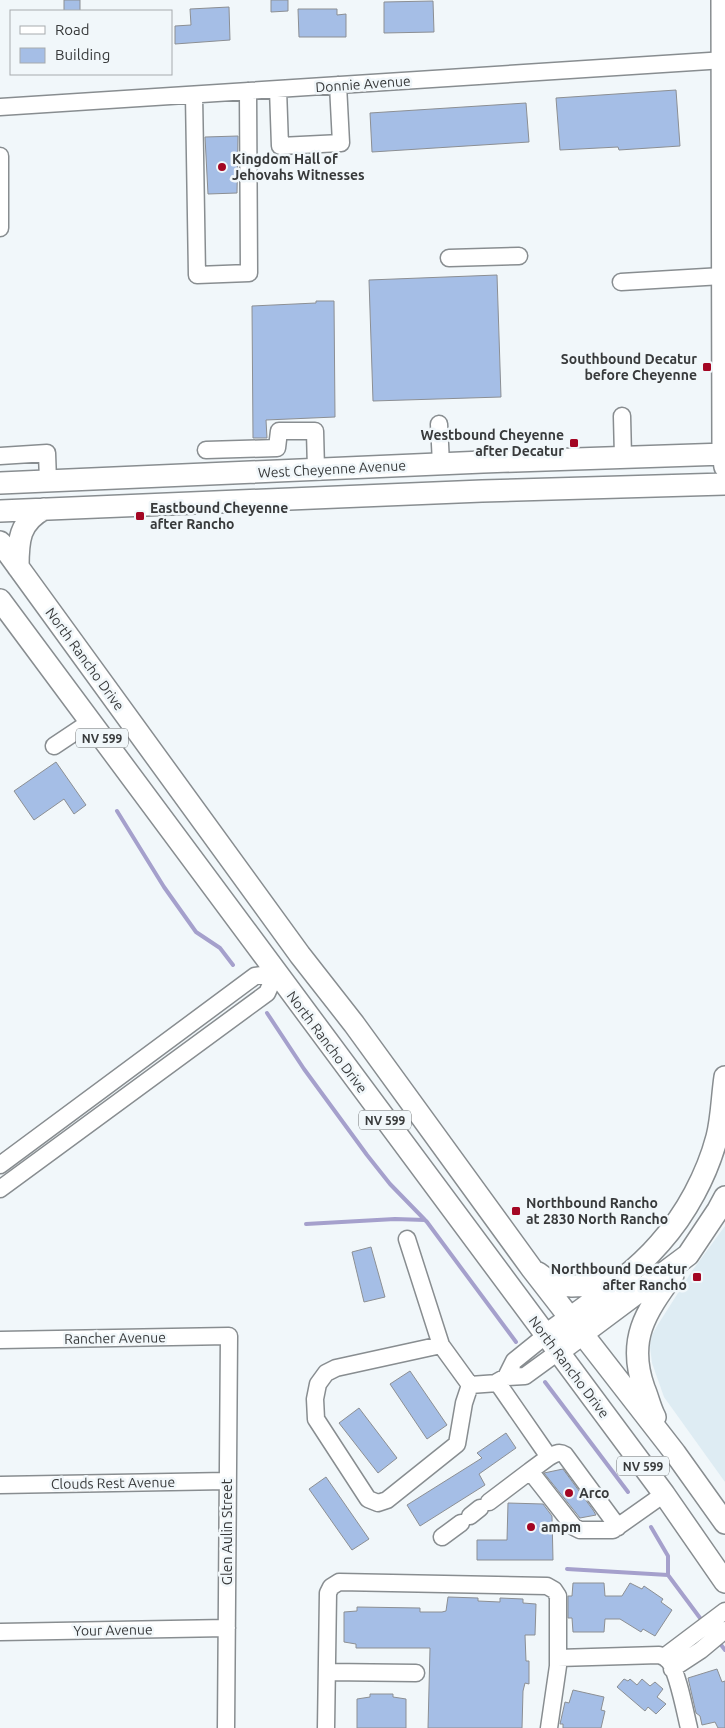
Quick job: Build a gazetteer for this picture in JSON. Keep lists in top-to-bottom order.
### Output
{
  "streets": {
    "main road": ["West Cheyenne Avenue", "North Rancho Drive", "NV 599"],
    "street": [
      "Donnie Avenue",
      "Rancher Avenue",
      "Clouds Rest Avenue",
      "Glen Aulin Street",
      "Your Avenue"
    ]
  },
  "crossings": [
    ["Rancher Avenue", "Glen Aulin Street"],
    ["Clouds Rest Avenue", "Glen Aulin Street"],
    ["Glen Aulin Street", "Your Avenue"]
  ],
  "places": {
    "other": ["Kingdom Hall of Jehovahs Witnesses", "Arco", "ampm"],
    "transit": [
      "Southbound Decatur before Cheyenne",
      "Westbound Cheyenne after Decatur",
      "Eastbound Cheyenne after Rancho",
      "Northbound Rancho at 2830 North Rancho",
      "Northbound Decatur after Rancho"
    ]
  },
  "legend": ["Road", "Building"]
}
